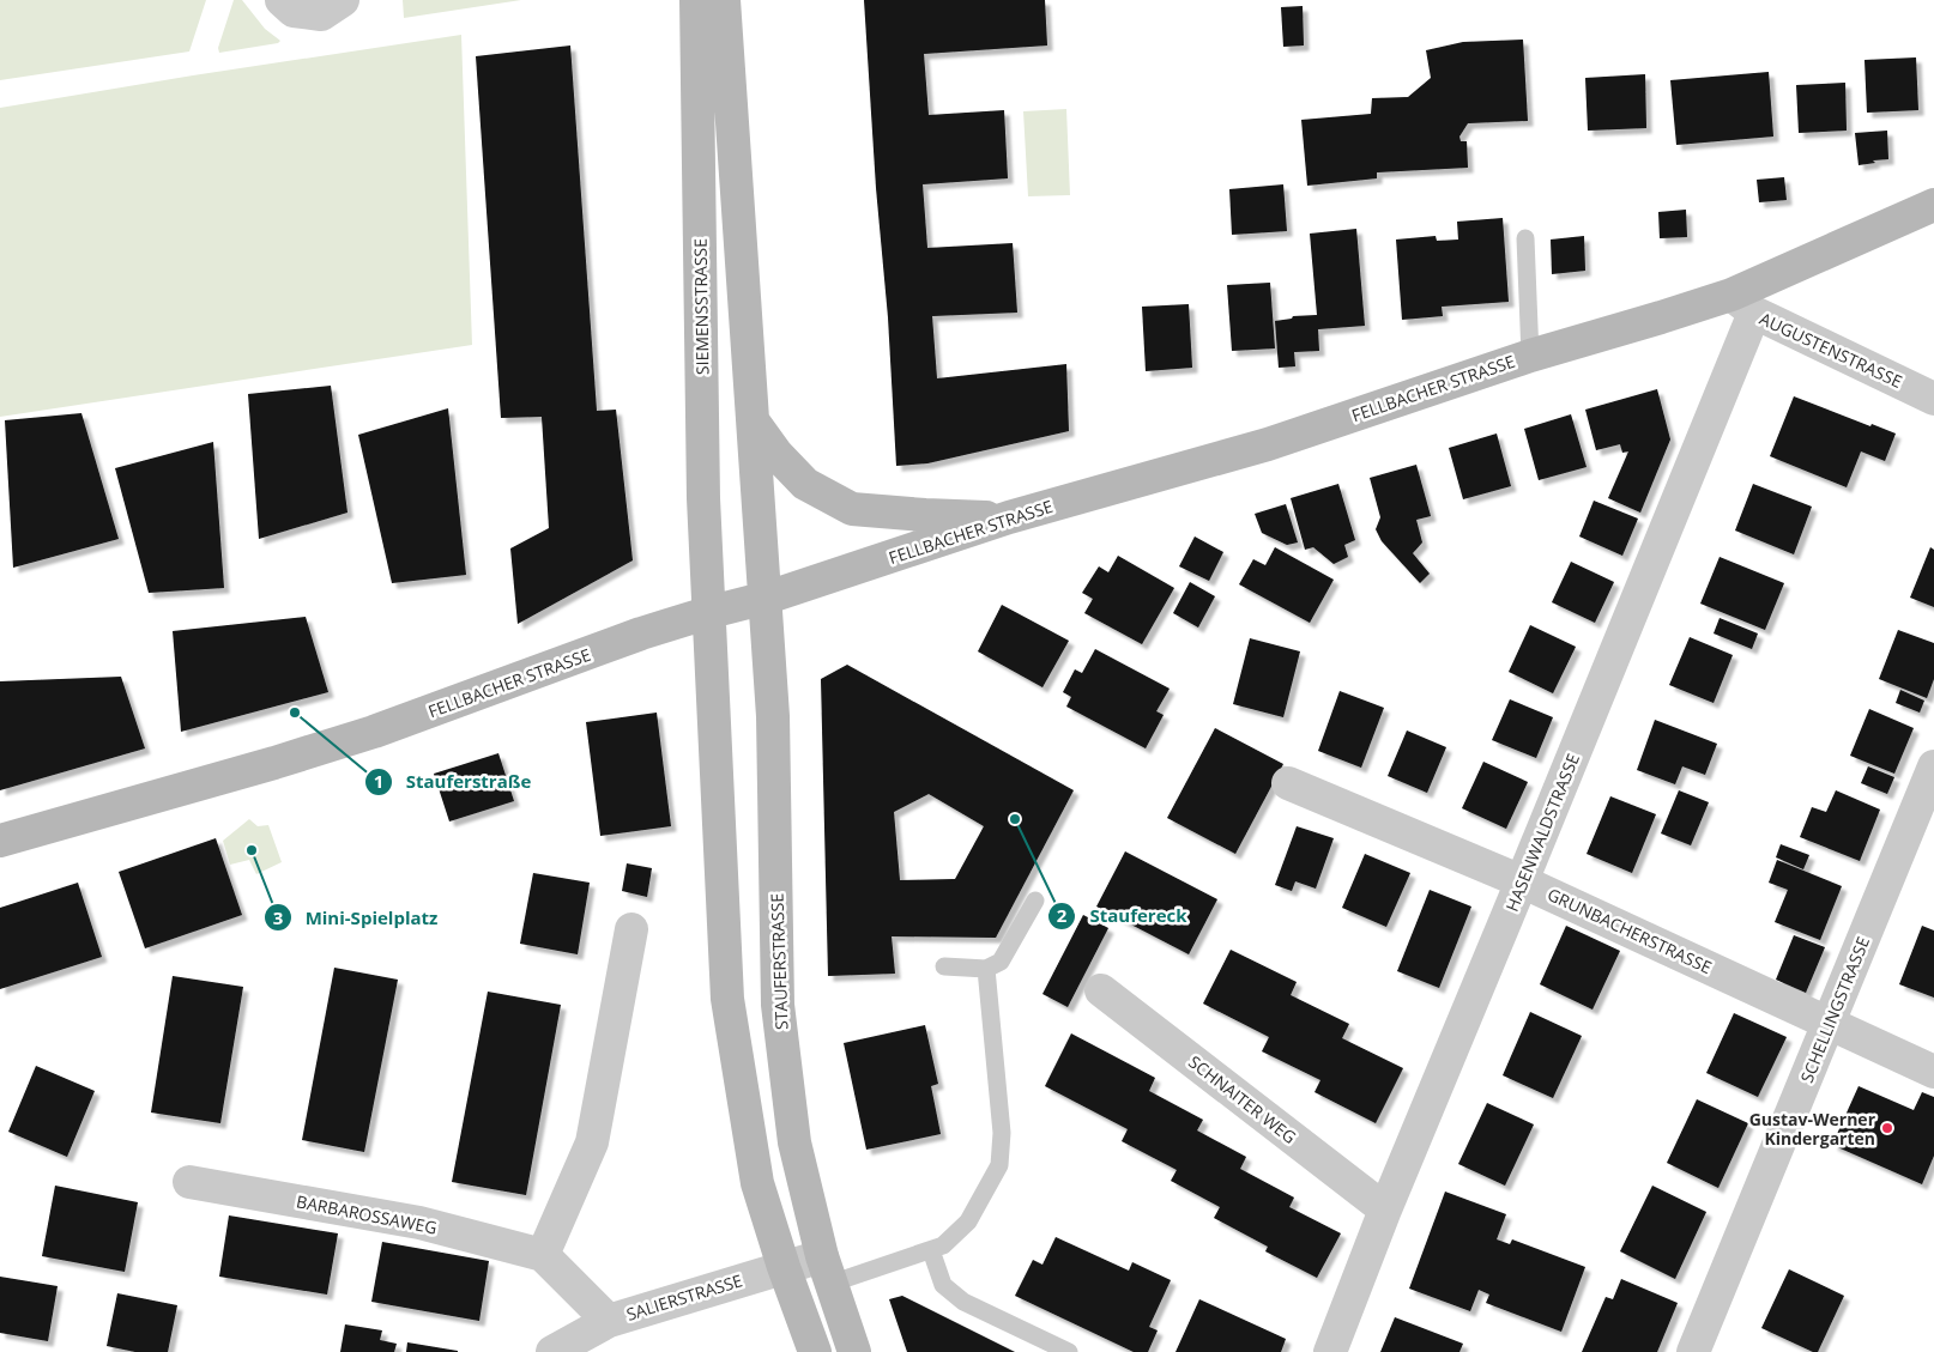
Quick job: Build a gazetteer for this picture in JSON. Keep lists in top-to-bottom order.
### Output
{
  "streets": {
    "main road": ["SIEMENSSTRASSE", "FELLBACHER STRASSE", "STAUFERSTRASSE"],
    "street": [
      "AUGUSTENSTRASSE",
      "HASENWALDSTRASSE",
      "GRUNBACHERSTRASSE",
      "SCHELLINGSTRASSE",
      "SCHNAITER WEG",
      "BARBAROSSAWEG",
      "SALIERSTRASSE"
    ]
  },
  "crossings": [
    ["SIEMENSSTRASSE", "FELLBACHER STRASSE"],
    ["AUGUSTENSTRASSE", "FELLBACHER STRASSE"],
    ["AUGUSTENSTRASSE", "HASENWALDSTRASSE"],
    ["FELLBACHER STRASSE", "HASENWALDSTRASSE"],
    ["FELLBACHER STRASSE", "STAUFERSTRASSE"],
    ["HASENWALDSTRASSE", "GRUNBACHERSTRASSE"],
    ["HASENWALDSTRASSE", "SCHNAITER WEG"],
    ["GRUNBACHERSTRASSE", "SCHELLINGSTRASSE"],
    ["STAUFERSTRASSE", "SALIERSTRASSE"]
  ],
  "places": [
    "Stauferstraße",
    "Staufereck",
    "Mini-Spielplatz",
    "Gustav-Werner Kindergarten"
  ]
}
